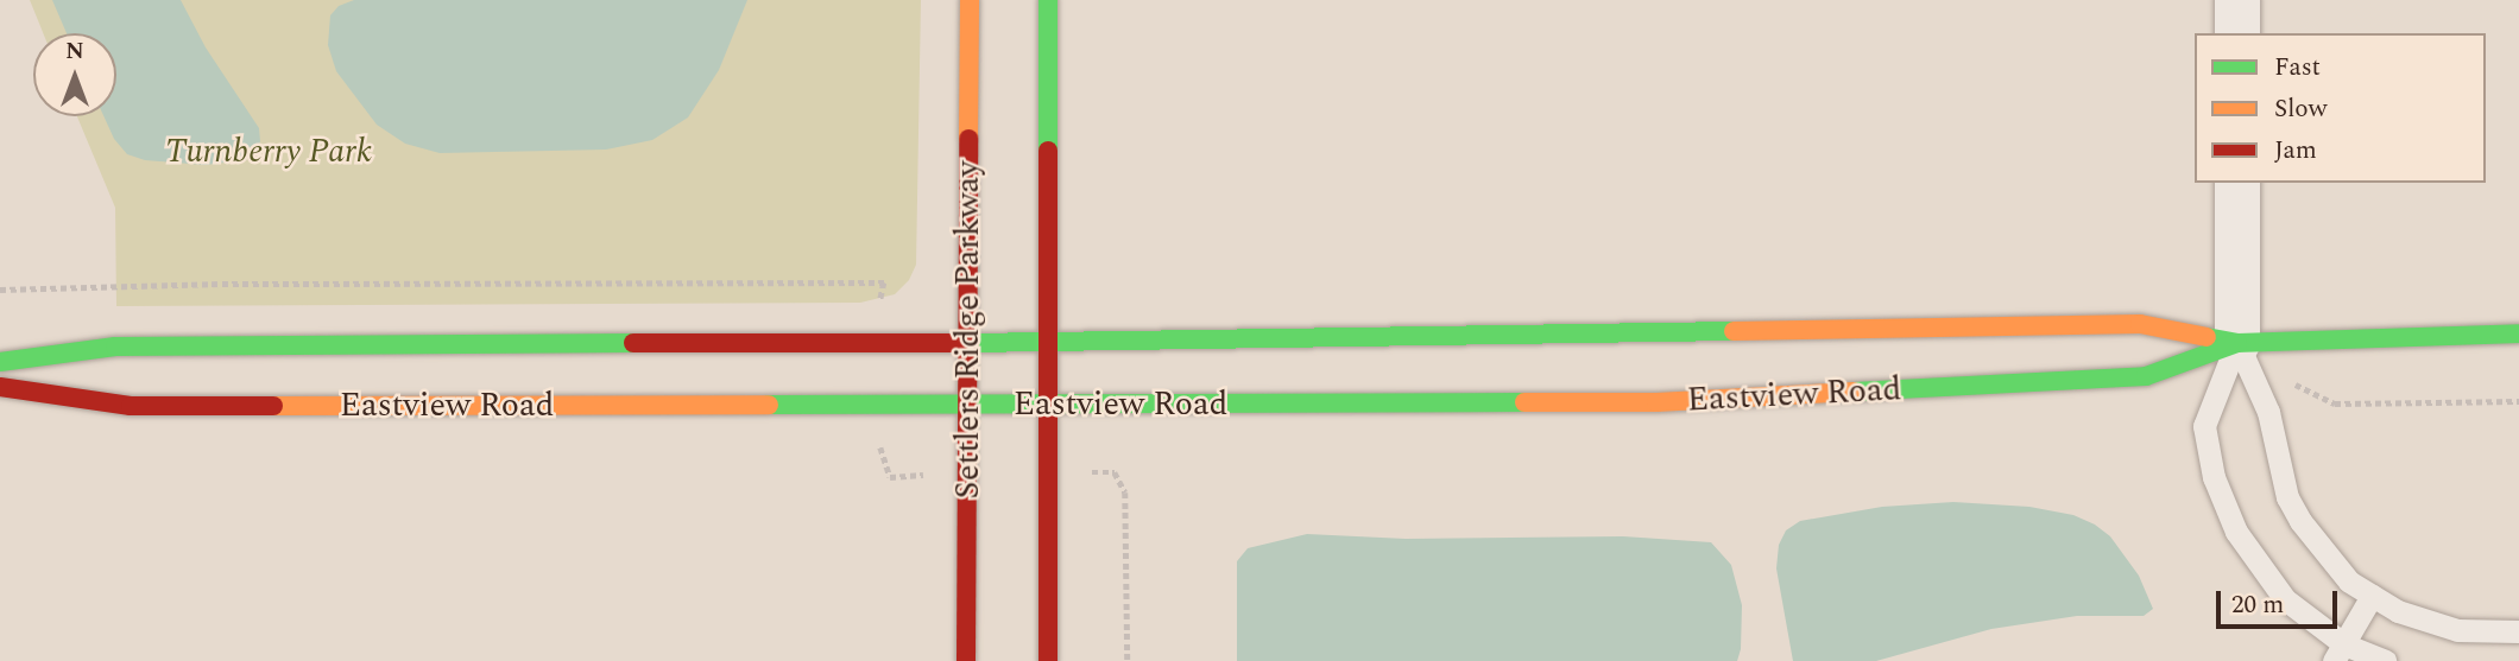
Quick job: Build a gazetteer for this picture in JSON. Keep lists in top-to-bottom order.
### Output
{
  "streets": {
    "street": ["Settlers Ridge Parkway", "Eastview Road"]
  },
  "crossings": [
    ["Settlers Ridge Parkway", "Eastview Road"]
  ],
  "parks": ["Turnberry Park"],
  "legend": ["Fast", "Slow", "Jam"],
  "scale_bar": "20 m",
  "north": "top"
}
